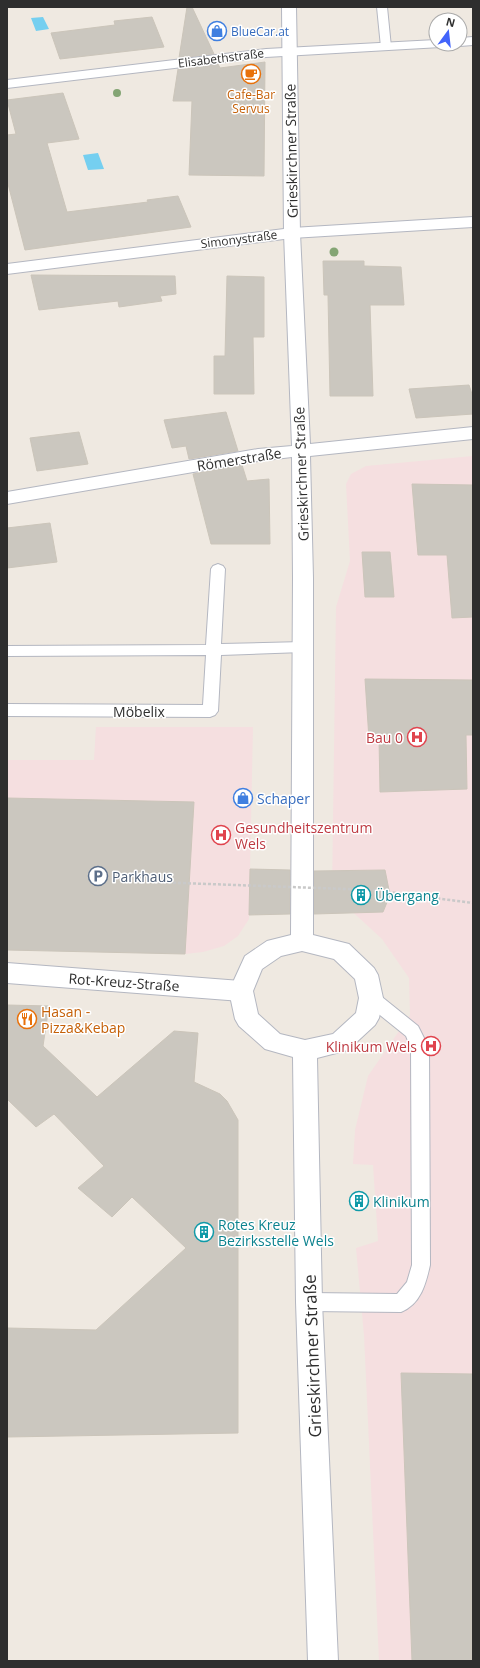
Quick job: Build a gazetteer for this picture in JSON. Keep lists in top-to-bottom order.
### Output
{
  "streets": {
    "main road": [
      "Elisabethstraße",
      "Grieskirchner Straße",
      "Simonystraße",
      "Römerstraße",
      "Rot-Kreuz-Straße"
    ],
    "lane": ["Möbelix"]
  },
  "crossings": [
    ["Elisabethstraße", "Grieskirchner Straße"],
    ["Grieskirchner Straße", "Simonystraße"],
    ["Grieskirchner Straße", "Römerstraße"],
    ["Grieskirchner Straße", "Rot-Kreuz-Straße"]
  ],
  "places": {
    "shop": ["BlueCar.at", "Schaper"],
    "cafe": ["Cafe-Bar Servus"],
    "hospital": ["Bau 0", "Gesundheitszentrum Wels", "Klinikum Wels"],
    "parking": ["Parkhaus"],
    "building": ["Übergang", "Klinikum", "Rotes Kreuz Bezirksstelle Wels"],
    "restaurant": ["Hasan - Pizza&Kebap"]
  },
  "north": "top"
}
